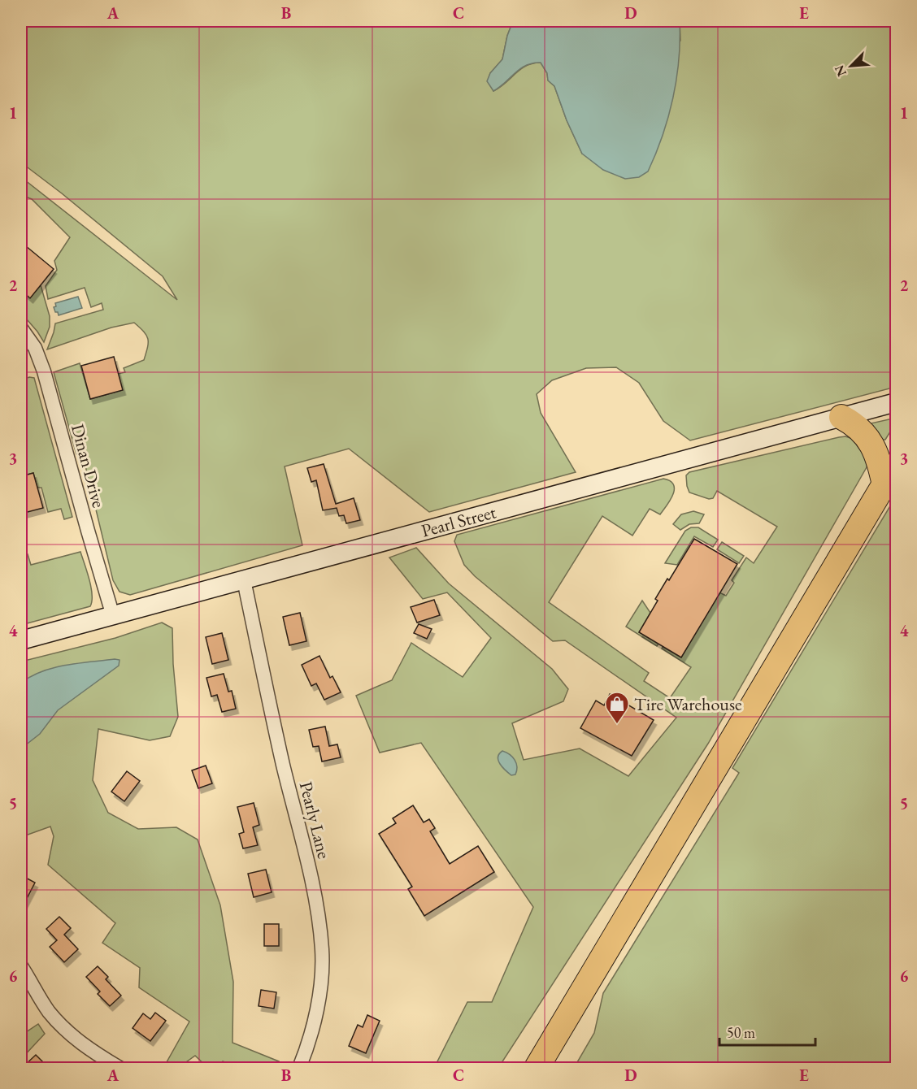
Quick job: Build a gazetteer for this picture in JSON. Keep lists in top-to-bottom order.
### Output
{
  "streets": {
    "main road": ["Pearl Street"],
    "street": ["Dinan Drive", "Pearly Lane"]
  },
  "crossings": [
    ["Dinan Drive", "Pearl Street"],
    ["Pearl Street", "Pearly Lane"]
  ],
  "places": {
    "shop": ["Tire Warehouse"]
  },
  "scale_bar": "50 m",
  "north": "bottom left",
  "grid": {
    "columns": [
      "A",
      "B",
      "C",
      "D",
      "E"
    ],
    "rows": [
      "1",
      "2",
      "3",
      "4",
      "5",
      "6"
    ]
  }
}
